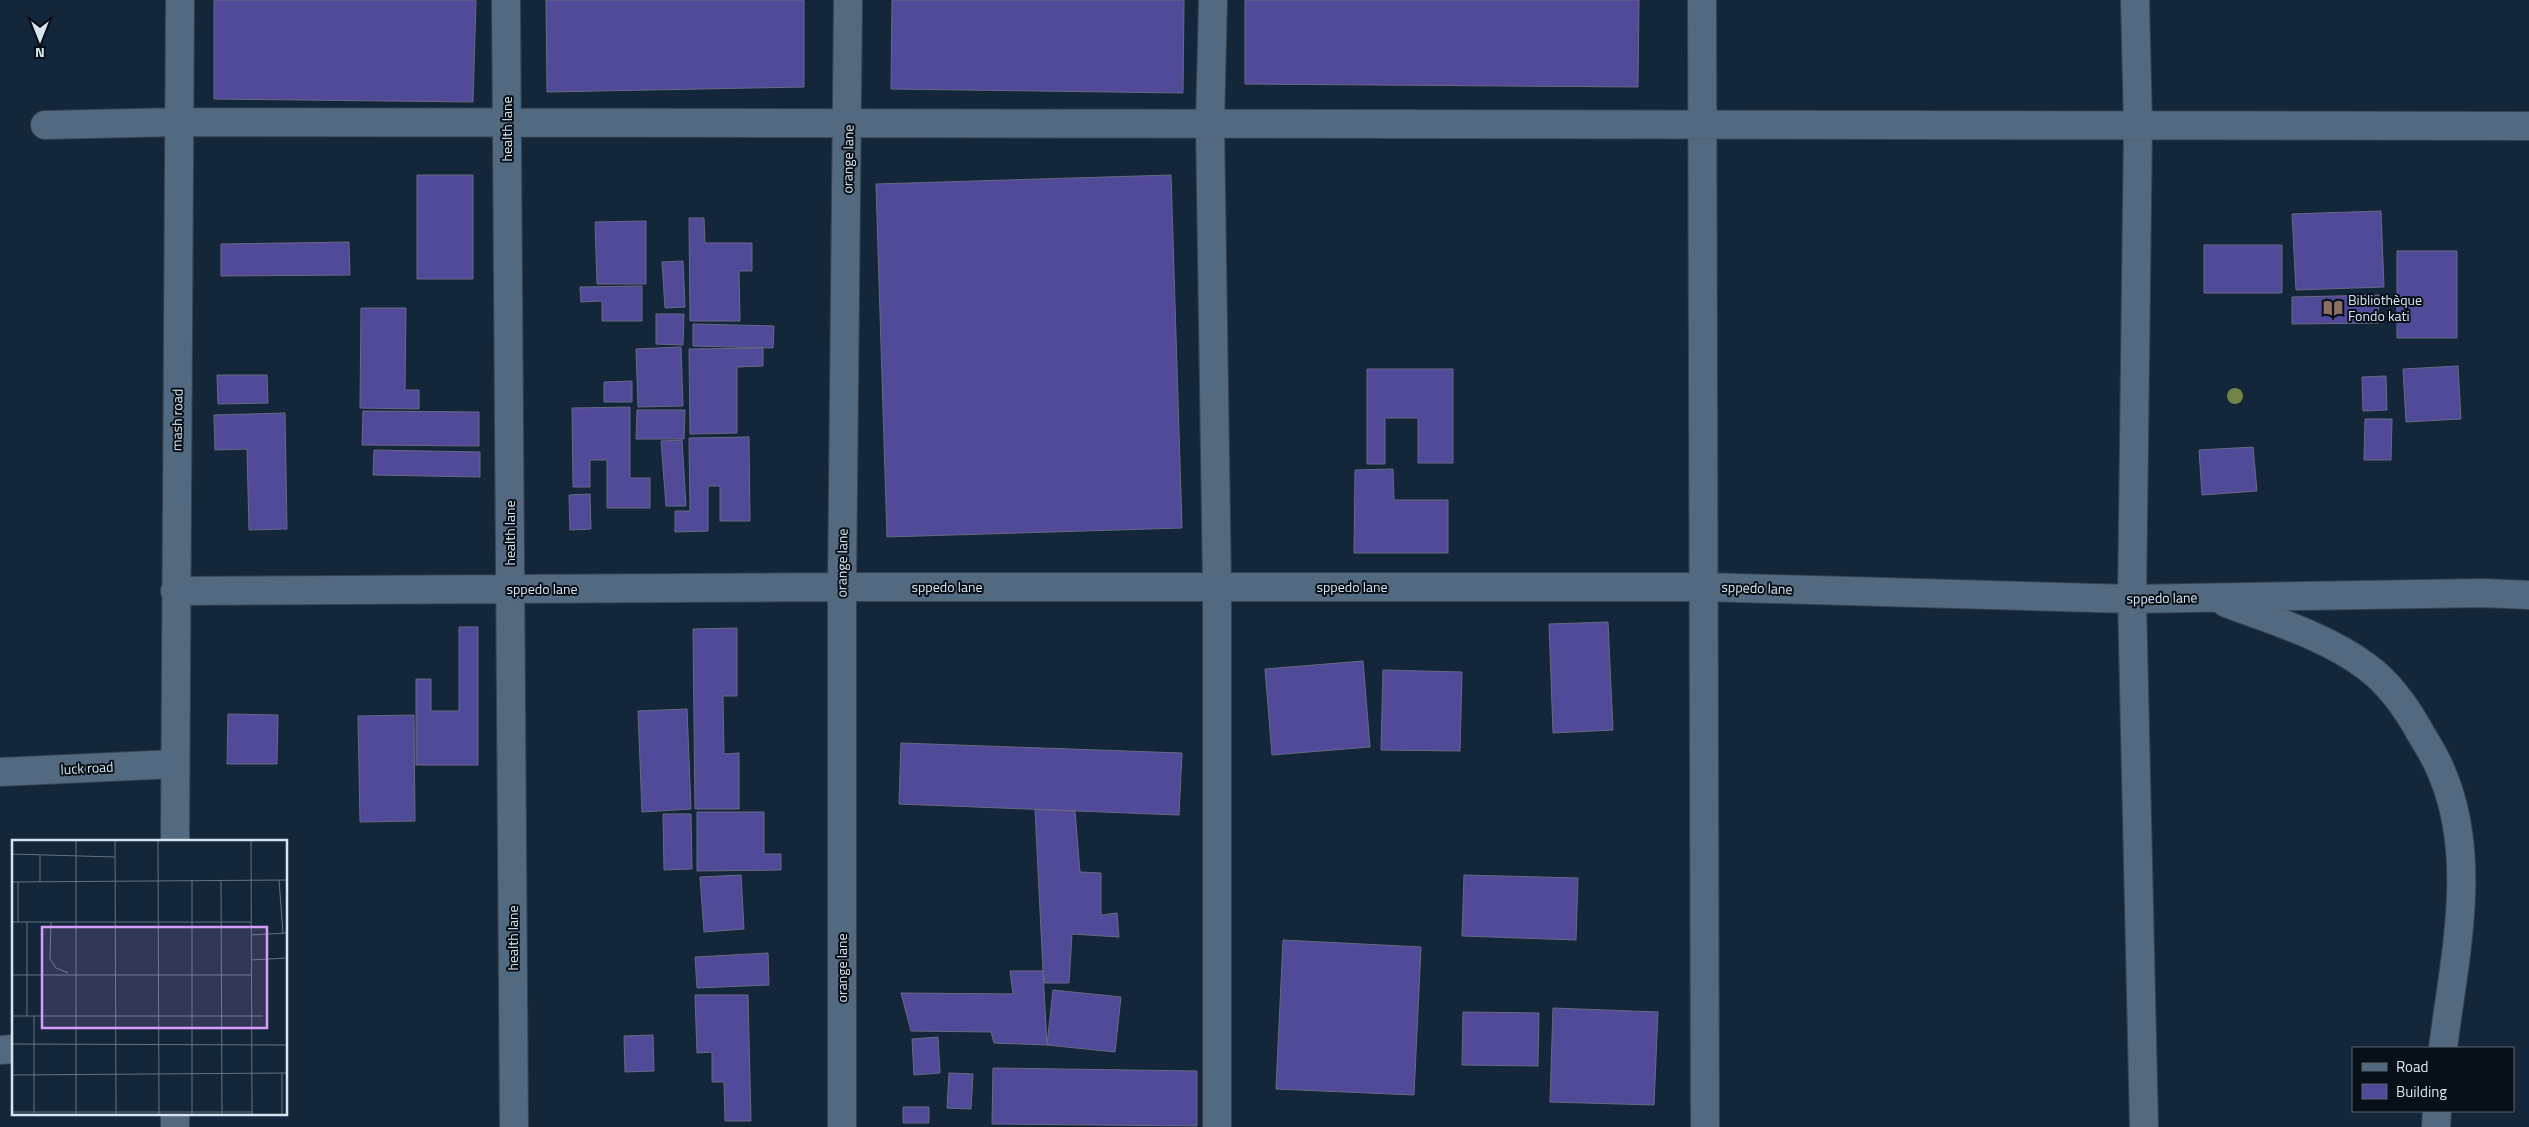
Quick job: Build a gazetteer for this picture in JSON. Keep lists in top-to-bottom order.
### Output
{
  "streets": {
    "street": [
      "health lane",
      "orange lane",
      "mash road",
      "sppedo lane",
      "luck road"
    ]
  },
  "crossings": [
    ["health lane", "sppedo lane"],
    ["orange lane", "sppedo lane"],
    ["mash road", "sppedo lane"],
    ["mash road", "luck road"]
  ],
  "places": {
    "library": ["Bibliothèque Fondo kati"]
  },
  "legend": ["Road", "Building"],
  "north": "bottom"
}
